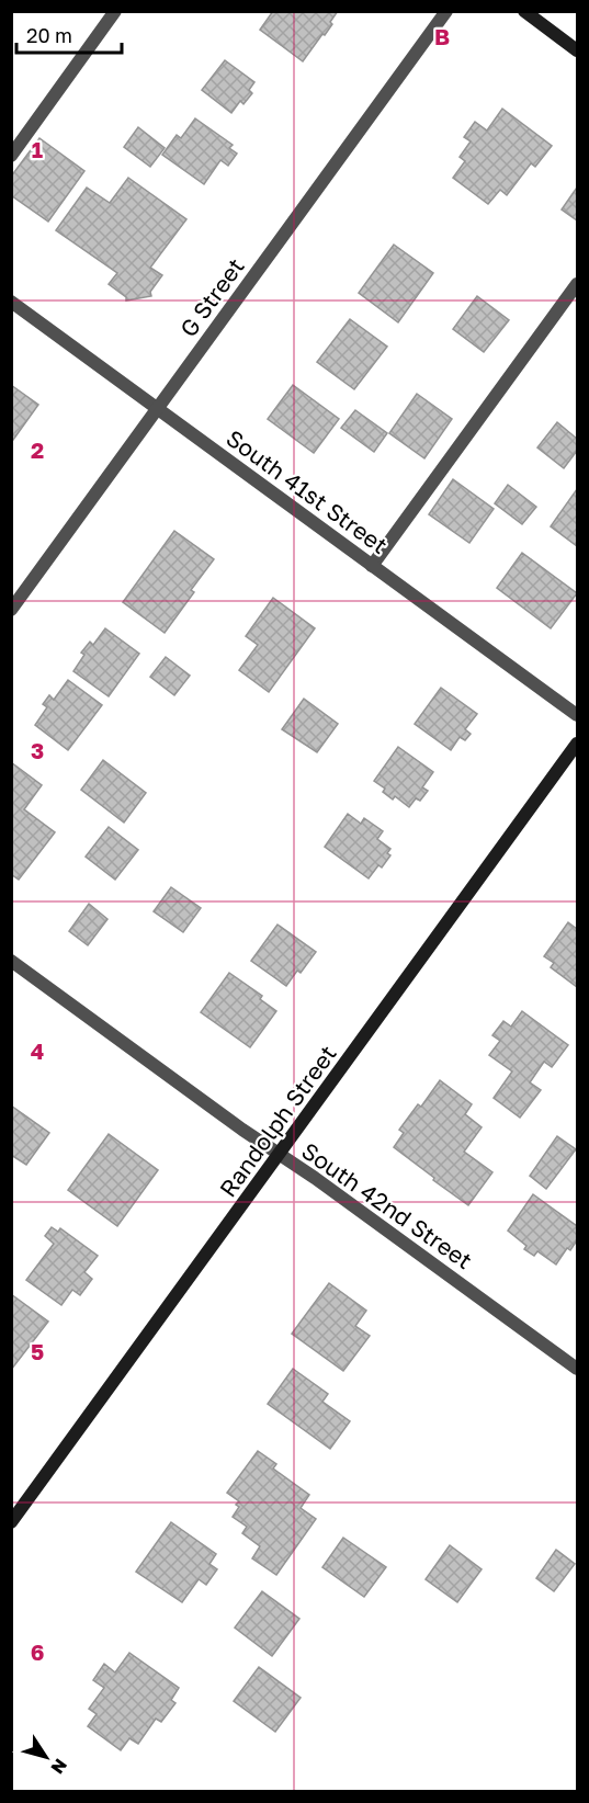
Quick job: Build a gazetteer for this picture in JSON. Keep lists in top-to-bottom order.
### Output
{
  "streets": {
    "main road": ["Randolph Street"],
    "street": ["G Street", "South 41st Street", "South 42nd Street"]
  },
  "crossings": [
    ["G Street", "South 41st Street"],
    ["Randolph Street", "South 42nd Street"]
  ],
  "scale_bar": "20 m",
  "north": "bottom right",
  "grid": {
    "columns": ["B"],
    "rows": [
      "1",
      "2",
      "3",
      "4",
      "5",
      "6"
    ]
  }
}
